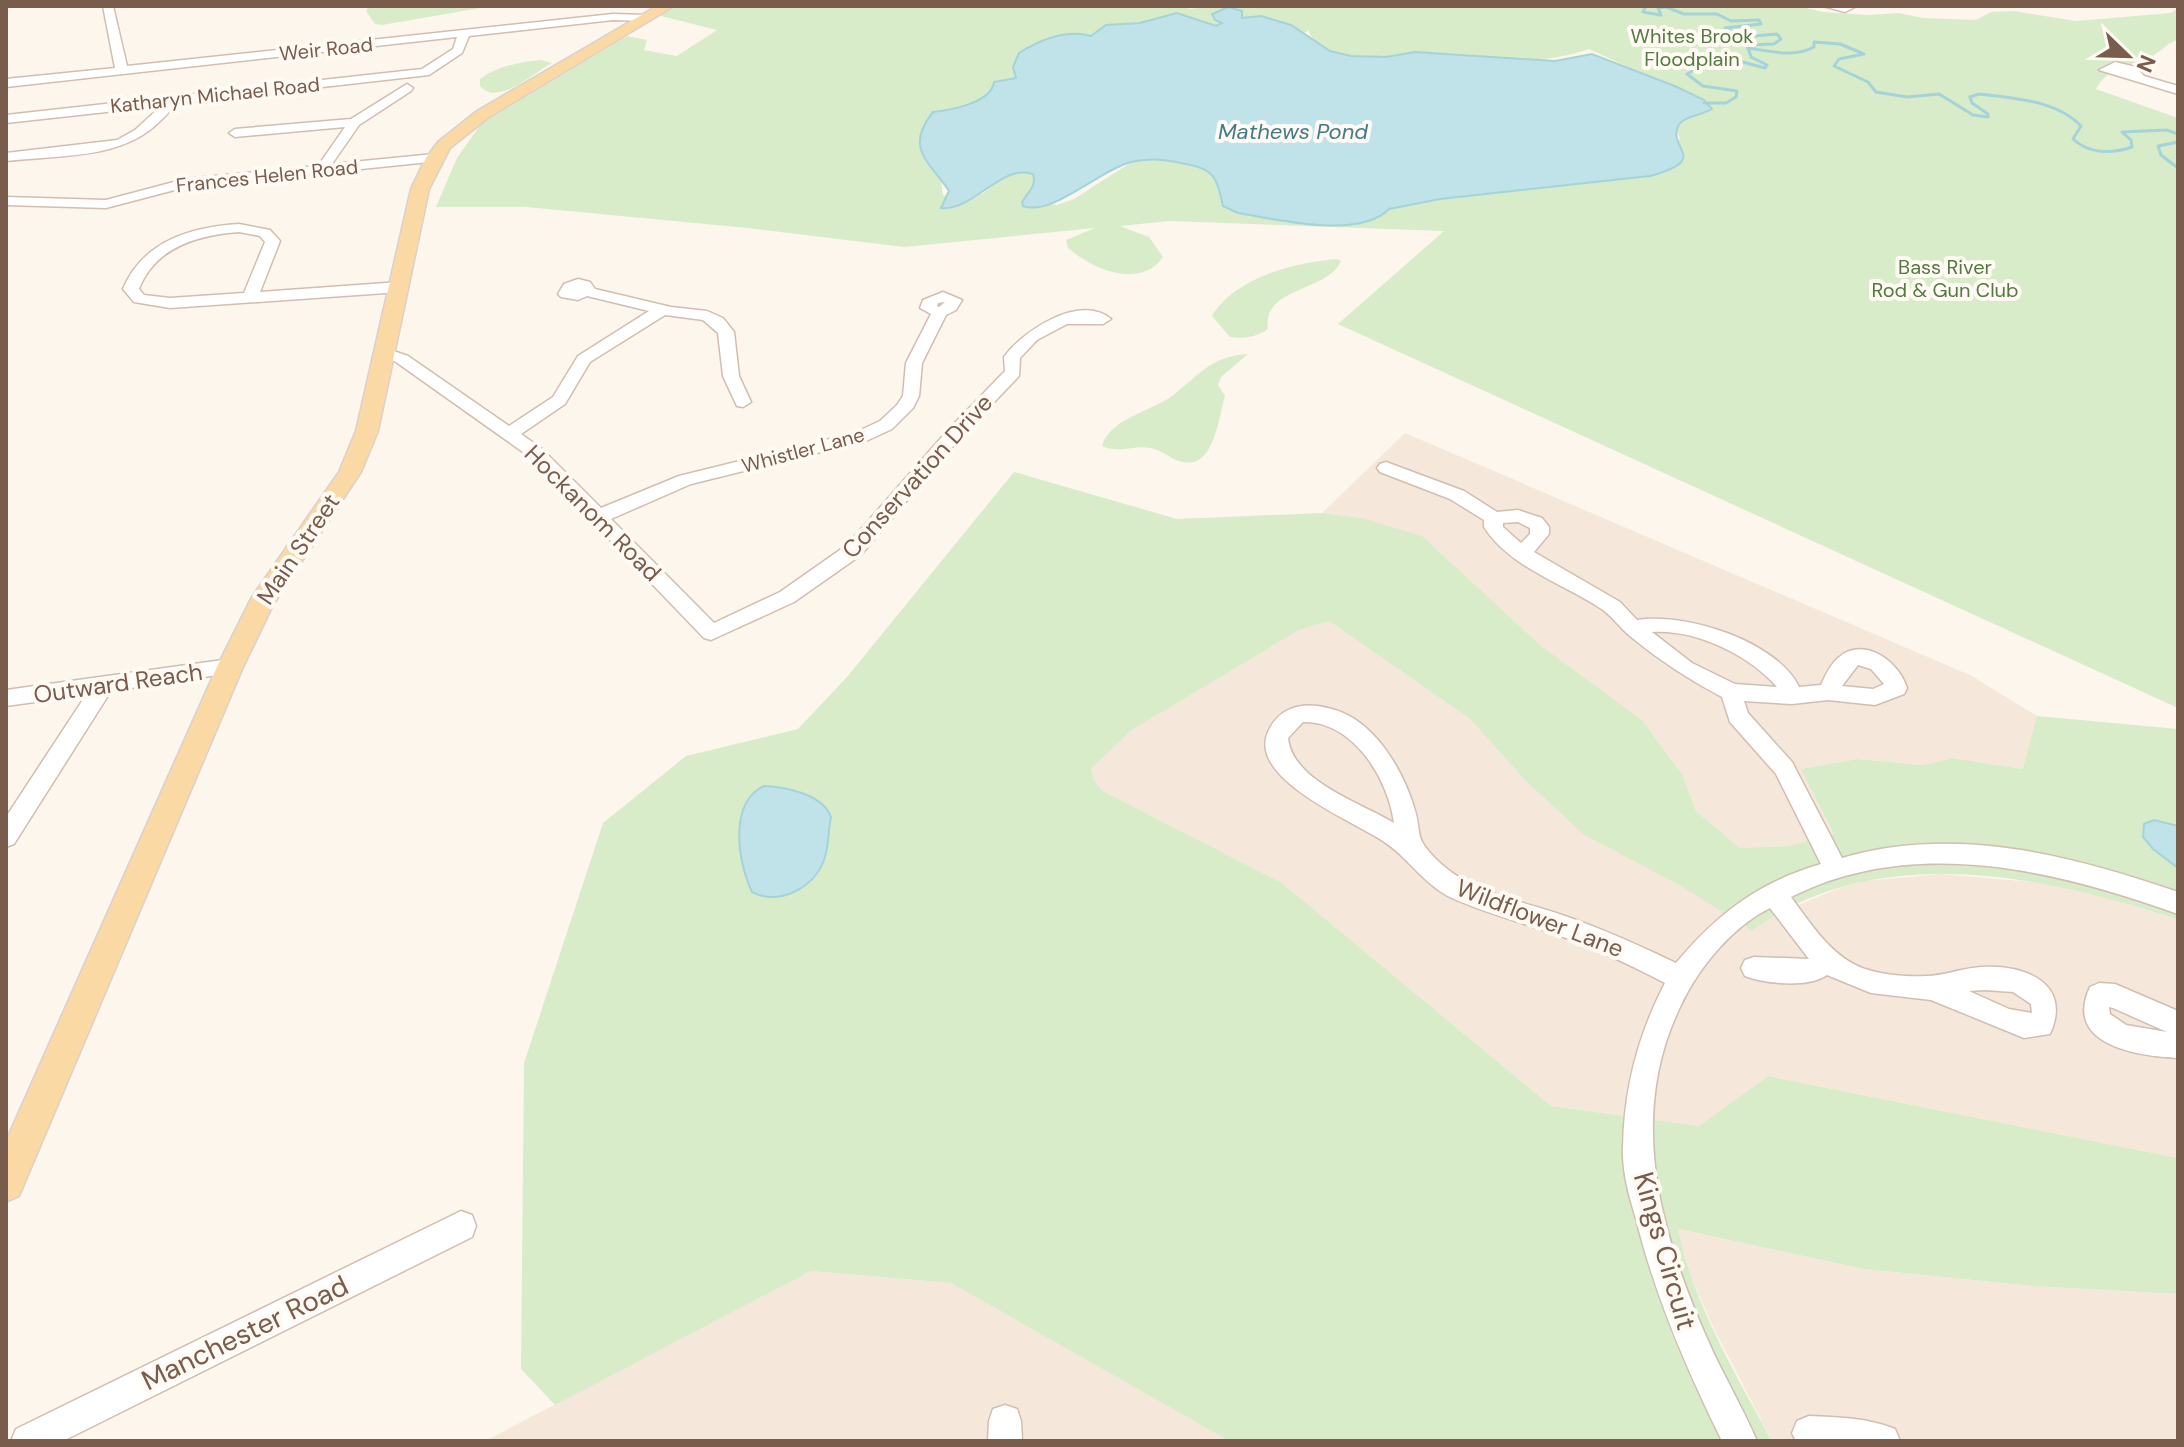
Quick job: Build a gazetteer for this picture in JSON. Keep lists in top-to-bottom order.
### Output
{
  "streets": {
    "main road": ["Main Street"],
    "street": [
      "Weir Road",
      "Katharyn Michael Road",
      "Frances Helen Road",
      "Whistler Lane",
      "Conservation Drive",
      "Hockanom Road",
      "Outward Reach",
      "Wildflower Lane",
      "Kings Circuit",
      "Manchester Road"
    ]
  },
  "crossings": [
    ["Weir Road", "Katharyn Michael Road"],
    ["Weir Road", "Main Street"],
    ["Frances Helen Road", "Main Street"],
    ["Whistler Lane", "Hockanom Road"],
    ["Conservation Drive", "Hockanom Road"],
    ["Hockanom Road", "Main Street"],
    ["Main Street", "Outward Reach"],
    ["Wildflower Lane", "Kings Circuit"]
  ],
  "water": ["Mathews Pond"],
  "parks": ["Whites Brook Floodplain", "Bass River Rod & Gun Club"],
  "north": "bottom right"
}
